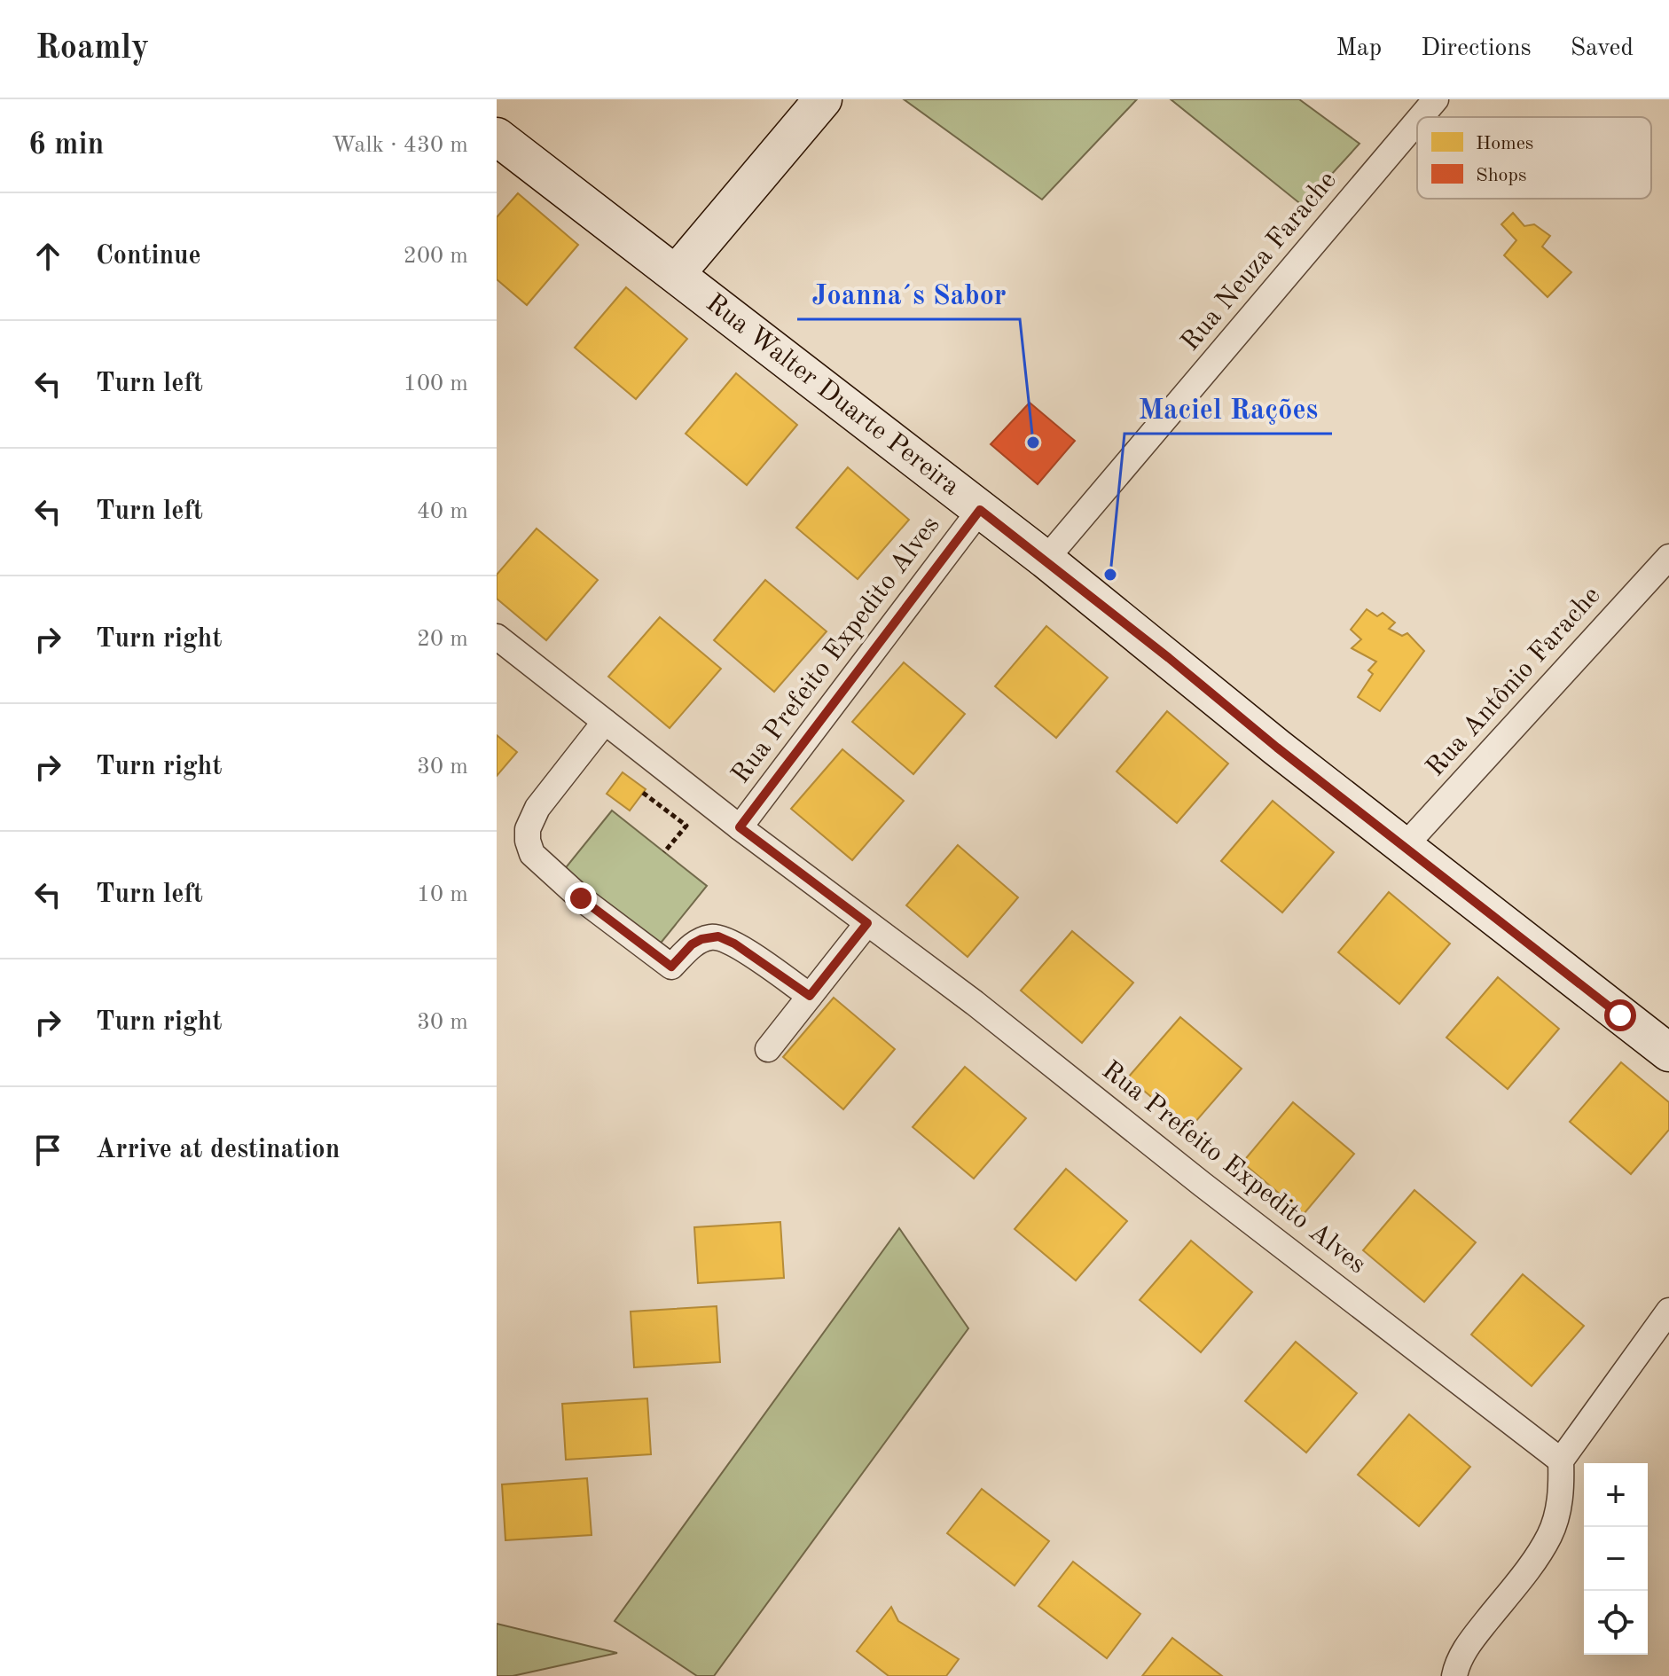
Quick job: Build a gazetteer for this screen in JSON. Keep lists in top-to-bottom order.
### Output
{
  "streets": {
    "main road": ["Rua Walter Duarte Pereira"],
    "street": ["Rua Neuza Farache", "Rua Prefeito Expedito Alves", "Rua Antônio Farache"]
  },
  "crossings": [
    ["Rua Neuza Farache", "Rua Walter Duarte Pereira"],
    ["Rua Walter Duarte Pereira", "Rua Prefeito Expedito Alves"],
    ["Rua Walter Duarte Pereira", "Rua Antônio Farache"]
  ],
  "places": ["Joanna´s Sabor", "Maciel Rações"],
  "legend": ["Homes", "Shops"],
  "page": {
    "header": "Roamly",
    "nav": ["Map", "Directions", "Saved"],
    "heading": ["6 min", "Walk · 430 m"],
    "list": [
      ["Continue", "200 m"],
      ["Turn left", "100 m"],
      ["Turn left", "40 m"],
      ["Turn right", "20 m"],
      ["Turn right", "30 m"],
      ["Turn left", "10 m"],
      ["Turn right", "30 m"],
      "Arrive at destination"
    ],
    "map_buttons": ["+", "−"]
  }
}
